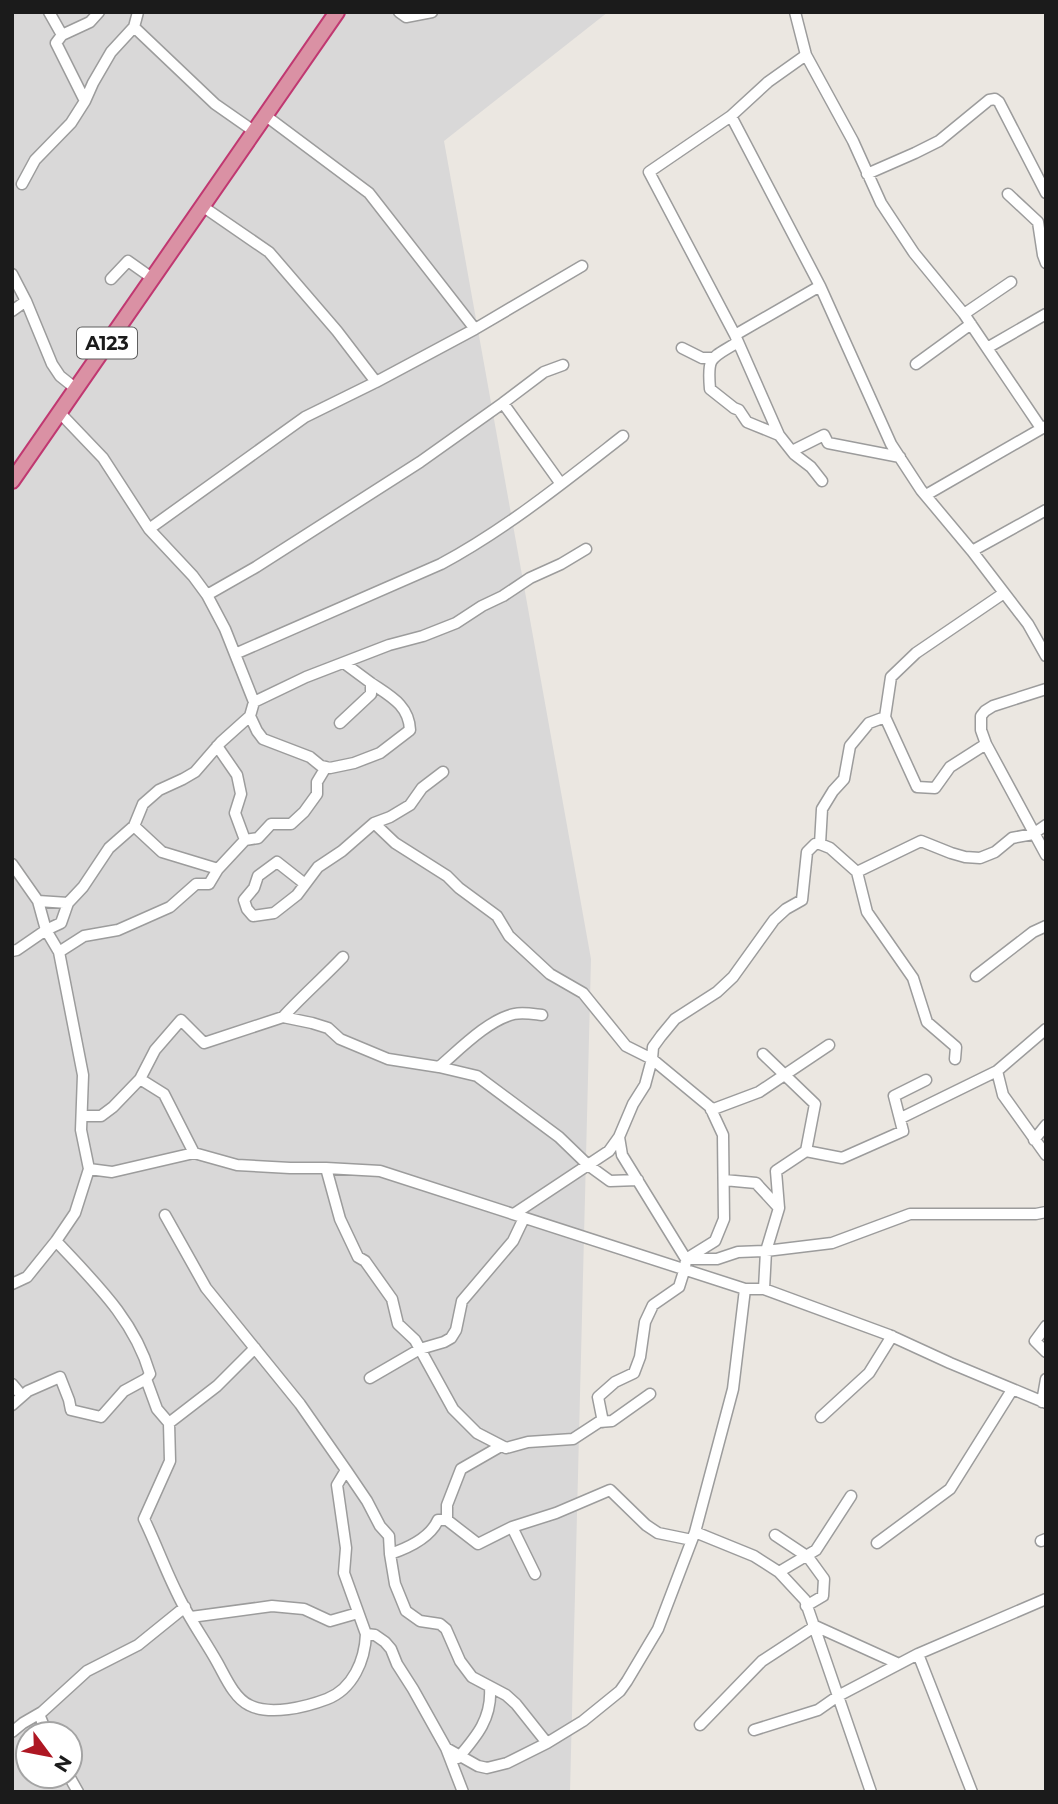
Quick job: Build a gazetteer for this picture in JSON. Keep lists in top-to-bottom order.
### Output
{
  "streets": {
    "highway": ["A123"]
  },
  "north": "bottom right"
}
